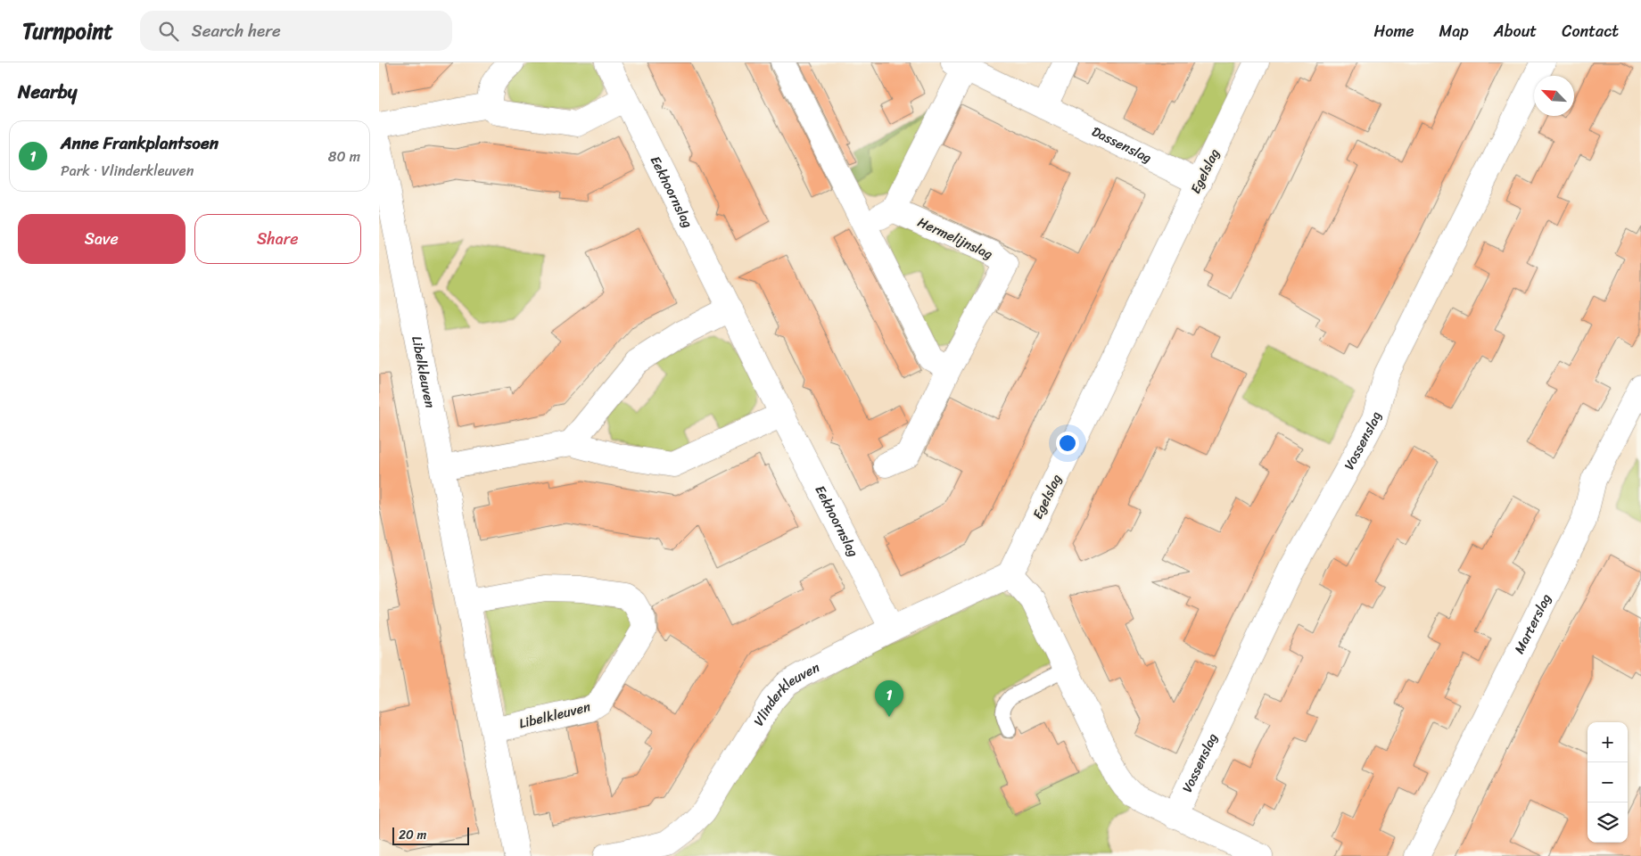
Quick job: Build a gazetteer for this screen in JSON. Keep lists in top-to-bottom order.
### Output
{
  "streets": {
    "street": [
      "Dassenslag",
      "Egelslag",
      "Eekhoornslag",
      "Hermelijnslag",
      "Libelkleuven",
      "Vossenslag",
      "Marterslag",
      "Vlinderkleuven"
    ]
  },
  "crossings": [
    ["Dassenslag", "Egelslag"],
    ["Egelslag", "Vlinderkleuven"],
    ["Eekhoornslag", "Vlinderkleuven"]
  ],
  "scale_bar": "20 m",
  "north": "top left",
  "page": {
    "header": "Turnpoint",
    "search": "Search here",
    "nav": [
      "Home",
      "Map",
      "About",
      "Contact"
    ],
    "heading": "Nearby",
    "list": [
      {
        "mark": "1",
        "name": "Anne Frankplantsoen",
        "note": "Park · Vlinderkleuven",
        "value": "80 m"
      }
    ],
    "buttons": ["Save", "Share"],
    "pins": "1",
    "map_buttons": ["+", "−"],
    "scale": "20 m"
  }
}
